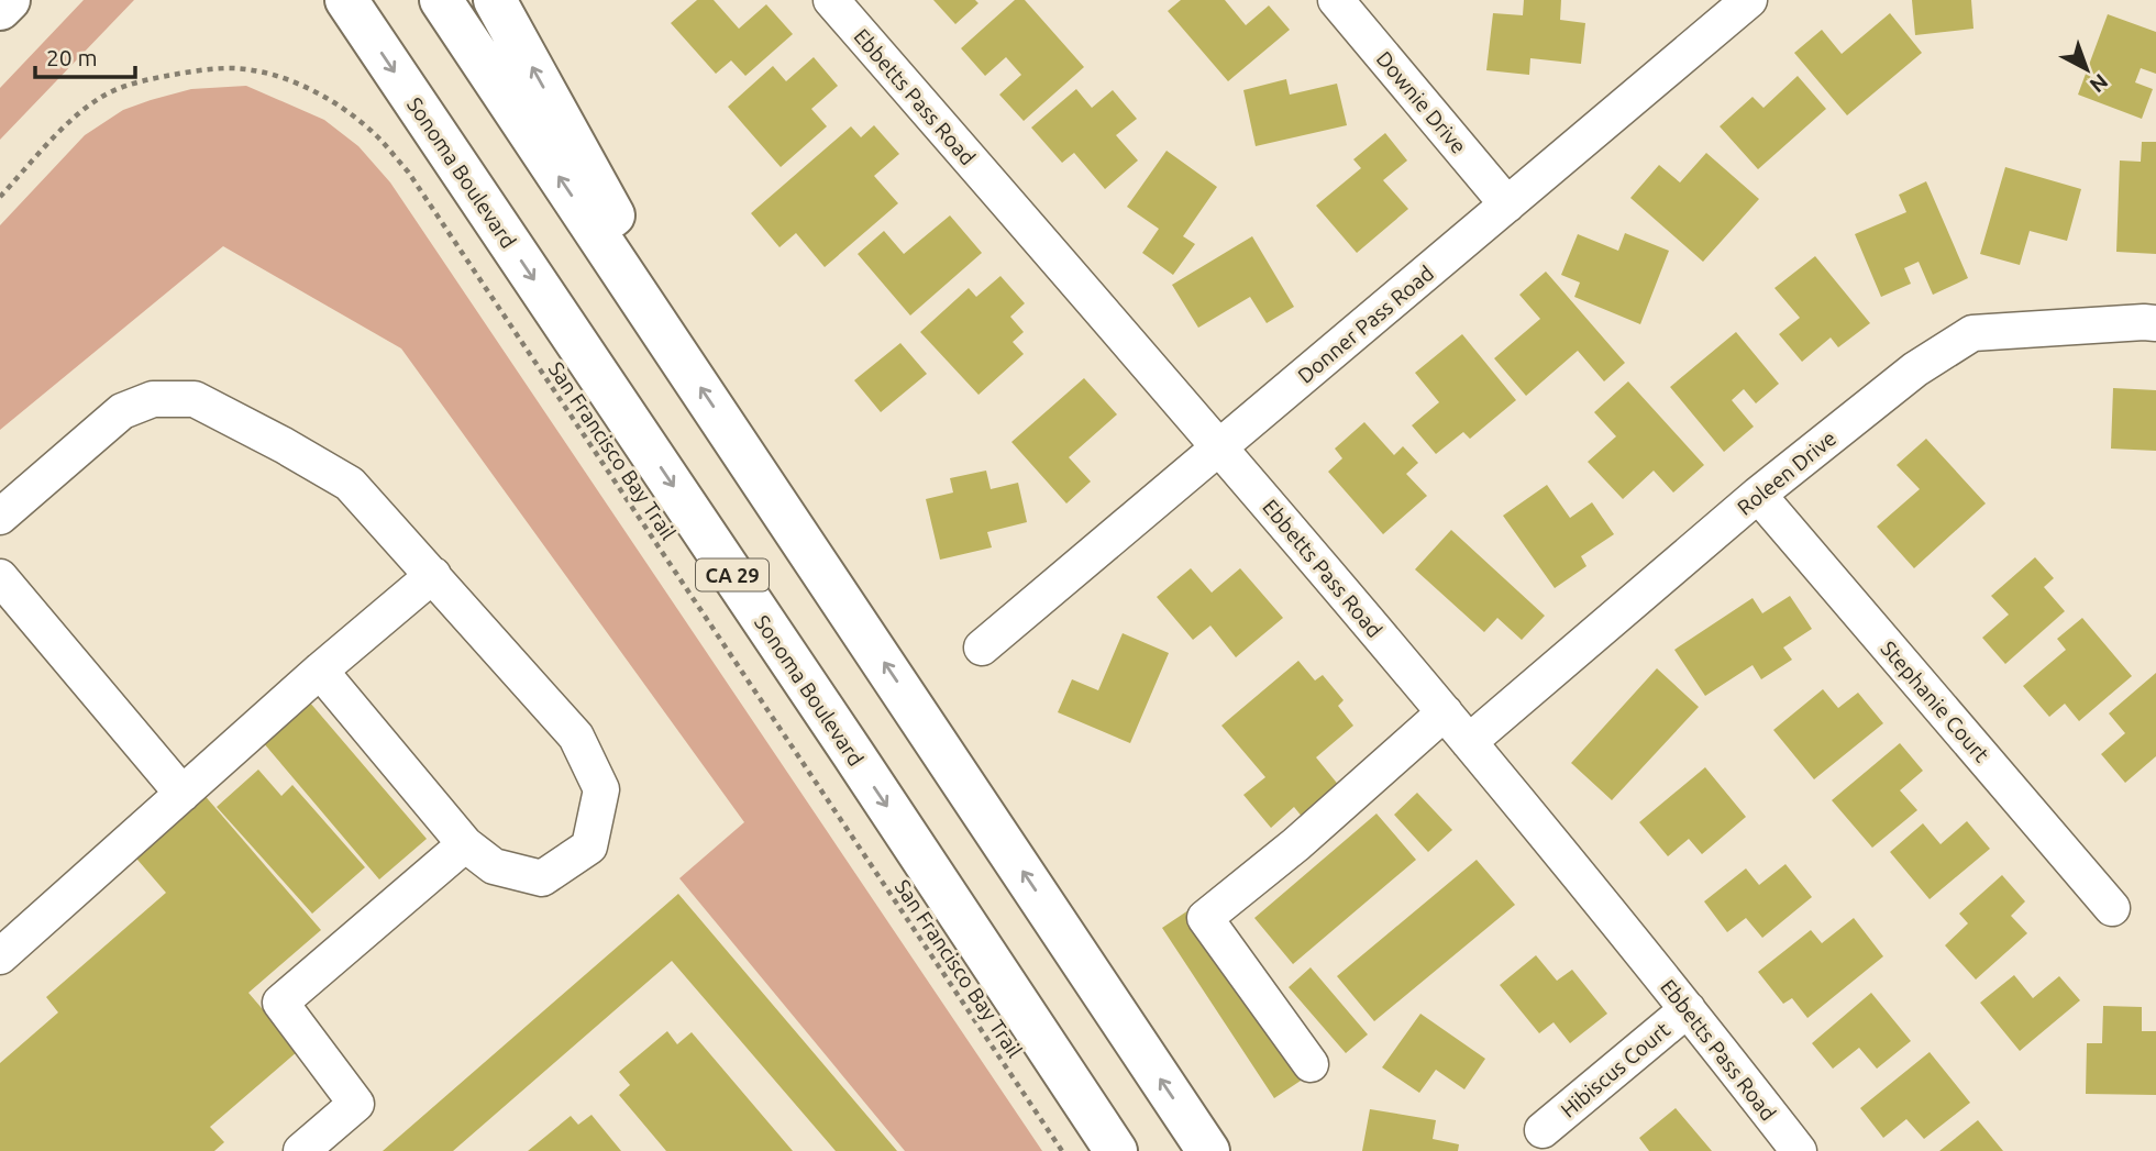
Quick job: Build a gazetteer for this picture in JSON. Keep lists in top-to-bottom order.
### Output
{
  "streets": {
    "highway": ["Sonoma Boulevard", "CA 29"],
    "street": [
      "Ebbetts Pass Road",
      "Downie Drive",
      "Donner Pass Road",
      "Roleen Drive",
      "Stephanie Court",
      "Hibiscus Court"
    ],
    "path": ["San Francisco Bay Trail"]
  },
  "crossings": [
    ["Ebbetts Pass Road", "Donner Pass Road"],
    ["Ebbetts Pass Road", "Roleen Drive"],
    ["Ebbetts Pass Road", "Hibiscus Court"],
    ["Downie Drive", "Donner Pass Road"],
    ["Roleen Drive", "Stephanie Court"]
  ],
  "scale_bar": "20 m",
  "north": "bottom right"
}
